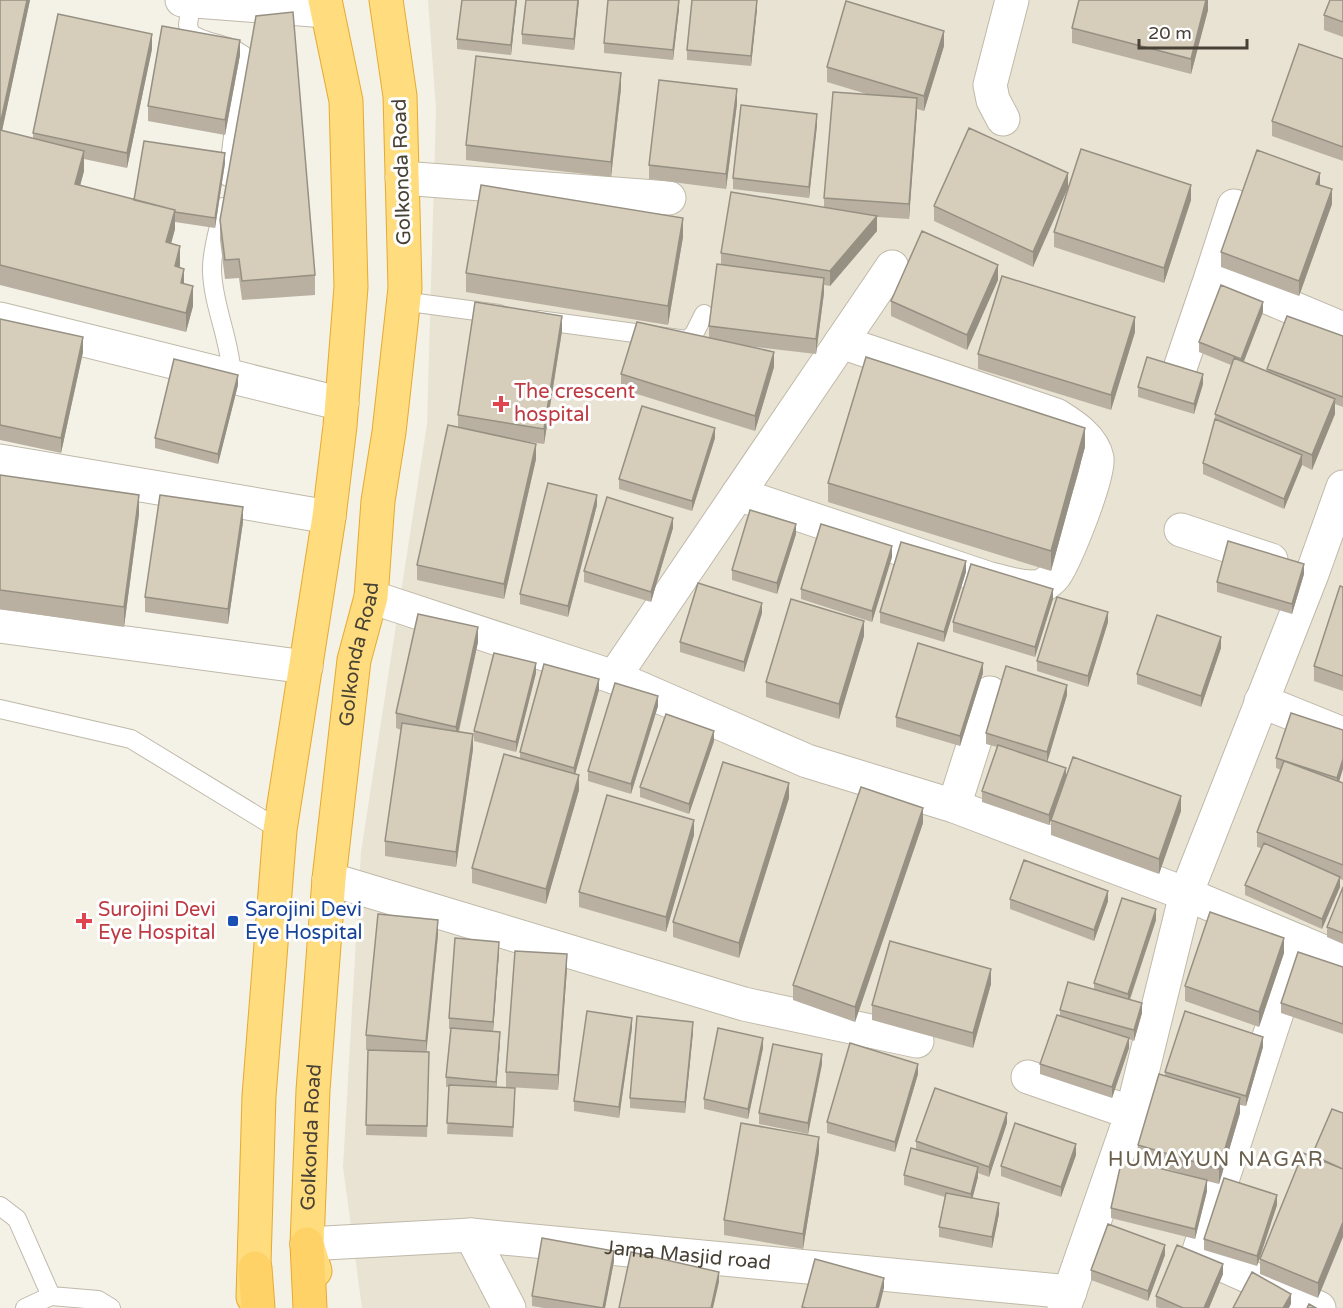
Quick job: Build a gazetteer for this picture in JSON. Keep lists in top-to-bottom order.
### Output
{
  "streets": {
    "highway": ["Golkonda Road"],
    "street": ["Jama Masjid road"]
  },
  "crossings": [
    ["Golkonda Road", "Jama Masjid road"]
  ],
  "districts": ["HUMAYUN NAGAR"],
  "places": {
    "health": ["The crescent hospital", "Surojini Devi Eye Hospital"],
    "transit": ["Sarojini Devi Eye Hospital"]
  },
  "scale_bar": "20 m"
}
